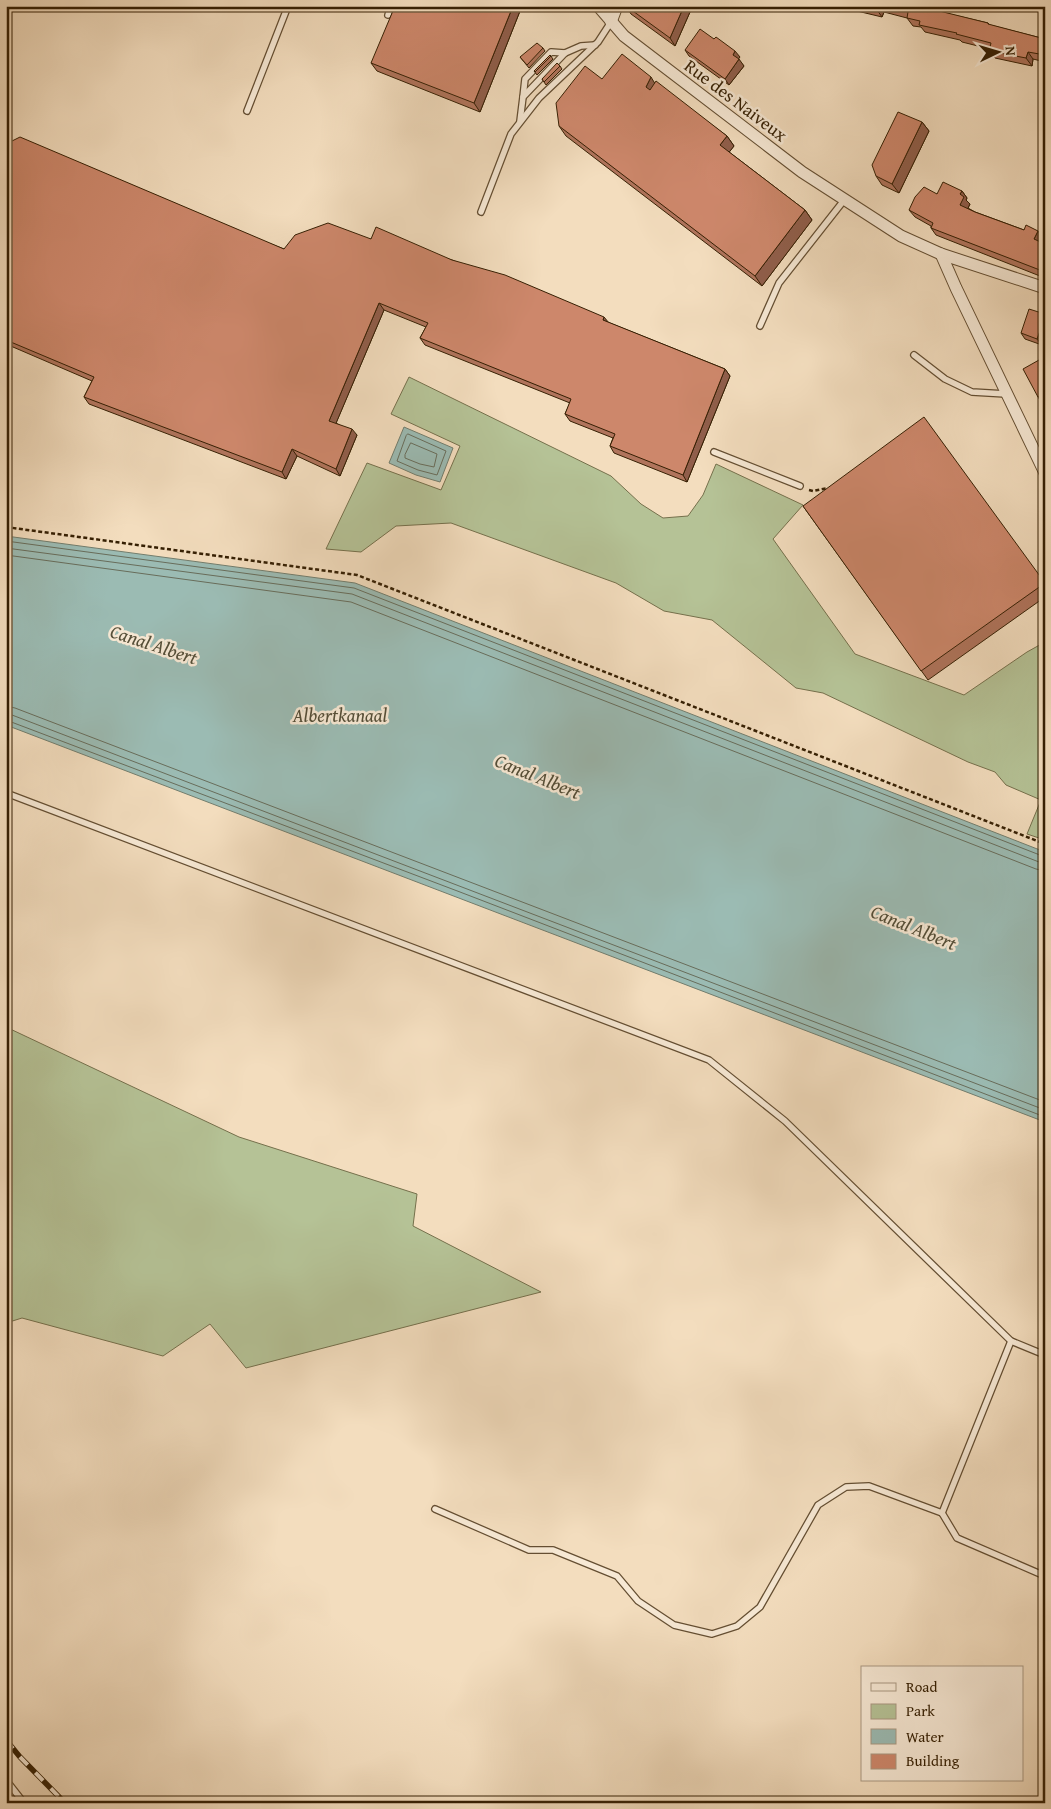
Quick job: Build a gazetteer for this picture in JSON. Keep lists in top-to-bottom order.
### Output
{
  "streets": {
    "street": ["Rue des Naiveux"]
  },
  "water": ["Canal Albert", "Albertkanaal"],
  "legend": [
    "Road",
    "Park",
    "Water",
    "Building"
  ],
  "north": "right"
}
